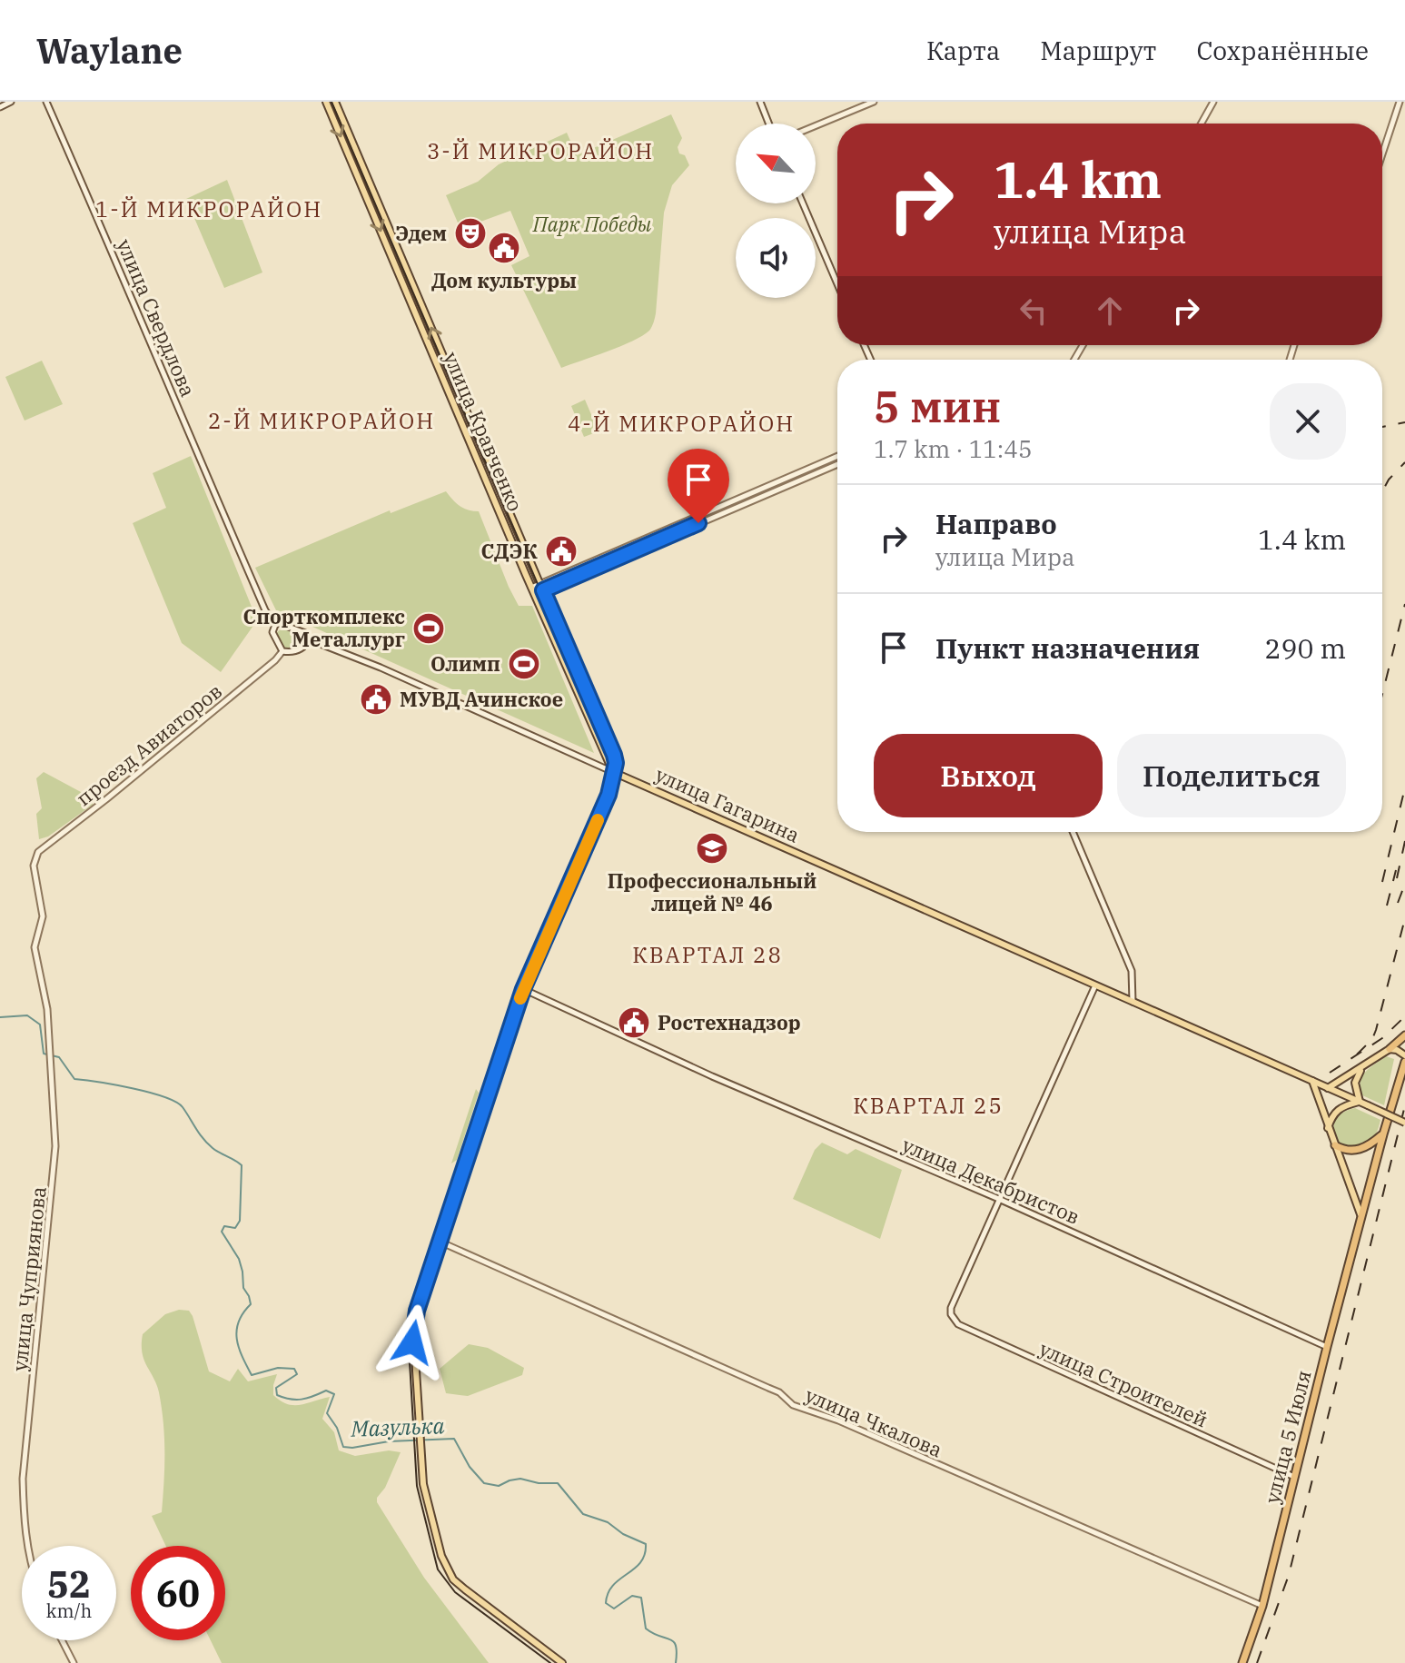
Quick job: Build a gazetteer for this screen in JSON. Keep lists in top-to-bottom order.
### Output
{
  "streets": {
    "highway": ["улица 5 Июля"],
    "main road": [
      "улица Свердлова",
      "улица Кравченко",
      "проезд Авиаторов",
      "улица Гагарина",
      "улица Декабристов",
      "улица Чуприянова",
      "улица Строителей",
      "улица Чкалова"
    ]
  },
  "crossings": [
    ["улица Свердлова", "проезд Авиаторов"],
    ["улица Свердлова", "улица Гагарина"],
    ["улица Кравченко", "улица Гагарина"],
    ["улица Кравченко", "улица Декабристов"],
    ["улица Кравченко", "улица Чкалова"],
    ["проезд Авиаторов", "улица Гагарина"],
    ["проезд Авиаторов", "улица Чуприянова"],
    ["улица Декабристов", "улица Строителей"],
    ["улица Декабристов", "улица 5 Июля"],
    ["улица Строителей", "улица 5 Июля"],
    ["улица Чкалова", "улица 5 Июля"]
  ],
  "districts": [
    "3-Й МИКРОРАЙОН",
    "1-Й МИКРОРАЙОН",
    "2-Й МИКРОРАЙОН",
    "4-Й МИКРОРАЙОН",
    "КВАРТАЛ 28",
    "КВАРТАЛ 25"
  ],
  "water": ["Мазулька"],
  "parks": ["Парк Победы"],
  "places": {
    "theatre": ["Эдем"],
    "public building": [
      "Дом культуры",
      "СДЭК",
      "МУВД Ачинское",
      "Ростехнадзор"
    ],
    "sports": ["Спорткомплекс Металлург", "Олимп"],
    "school or university": ["Профессиональный лицей № 46"]
  },
  "north": "top left",
  "page": {
    "header": "Waylane",
    "nav": ["Карта", "Маршрут", "Сохранённые"],
    "turn": ["1.4 km", "улица Мира"],
    "heading": ["5 мин", "1.7 km · 11:45"],
    "list": [
      {
        "name": "Направо",
        "note": "улица Мира",
        "value": "1.4 km"
      },
      {
        "name": "Пункт назначения",
        "value": "290 m"
      }
    ],
    "buttons": ["Выход", "Поделиться"],
    "speed": "52 km/h",
    "limit": "60"
  }
}
